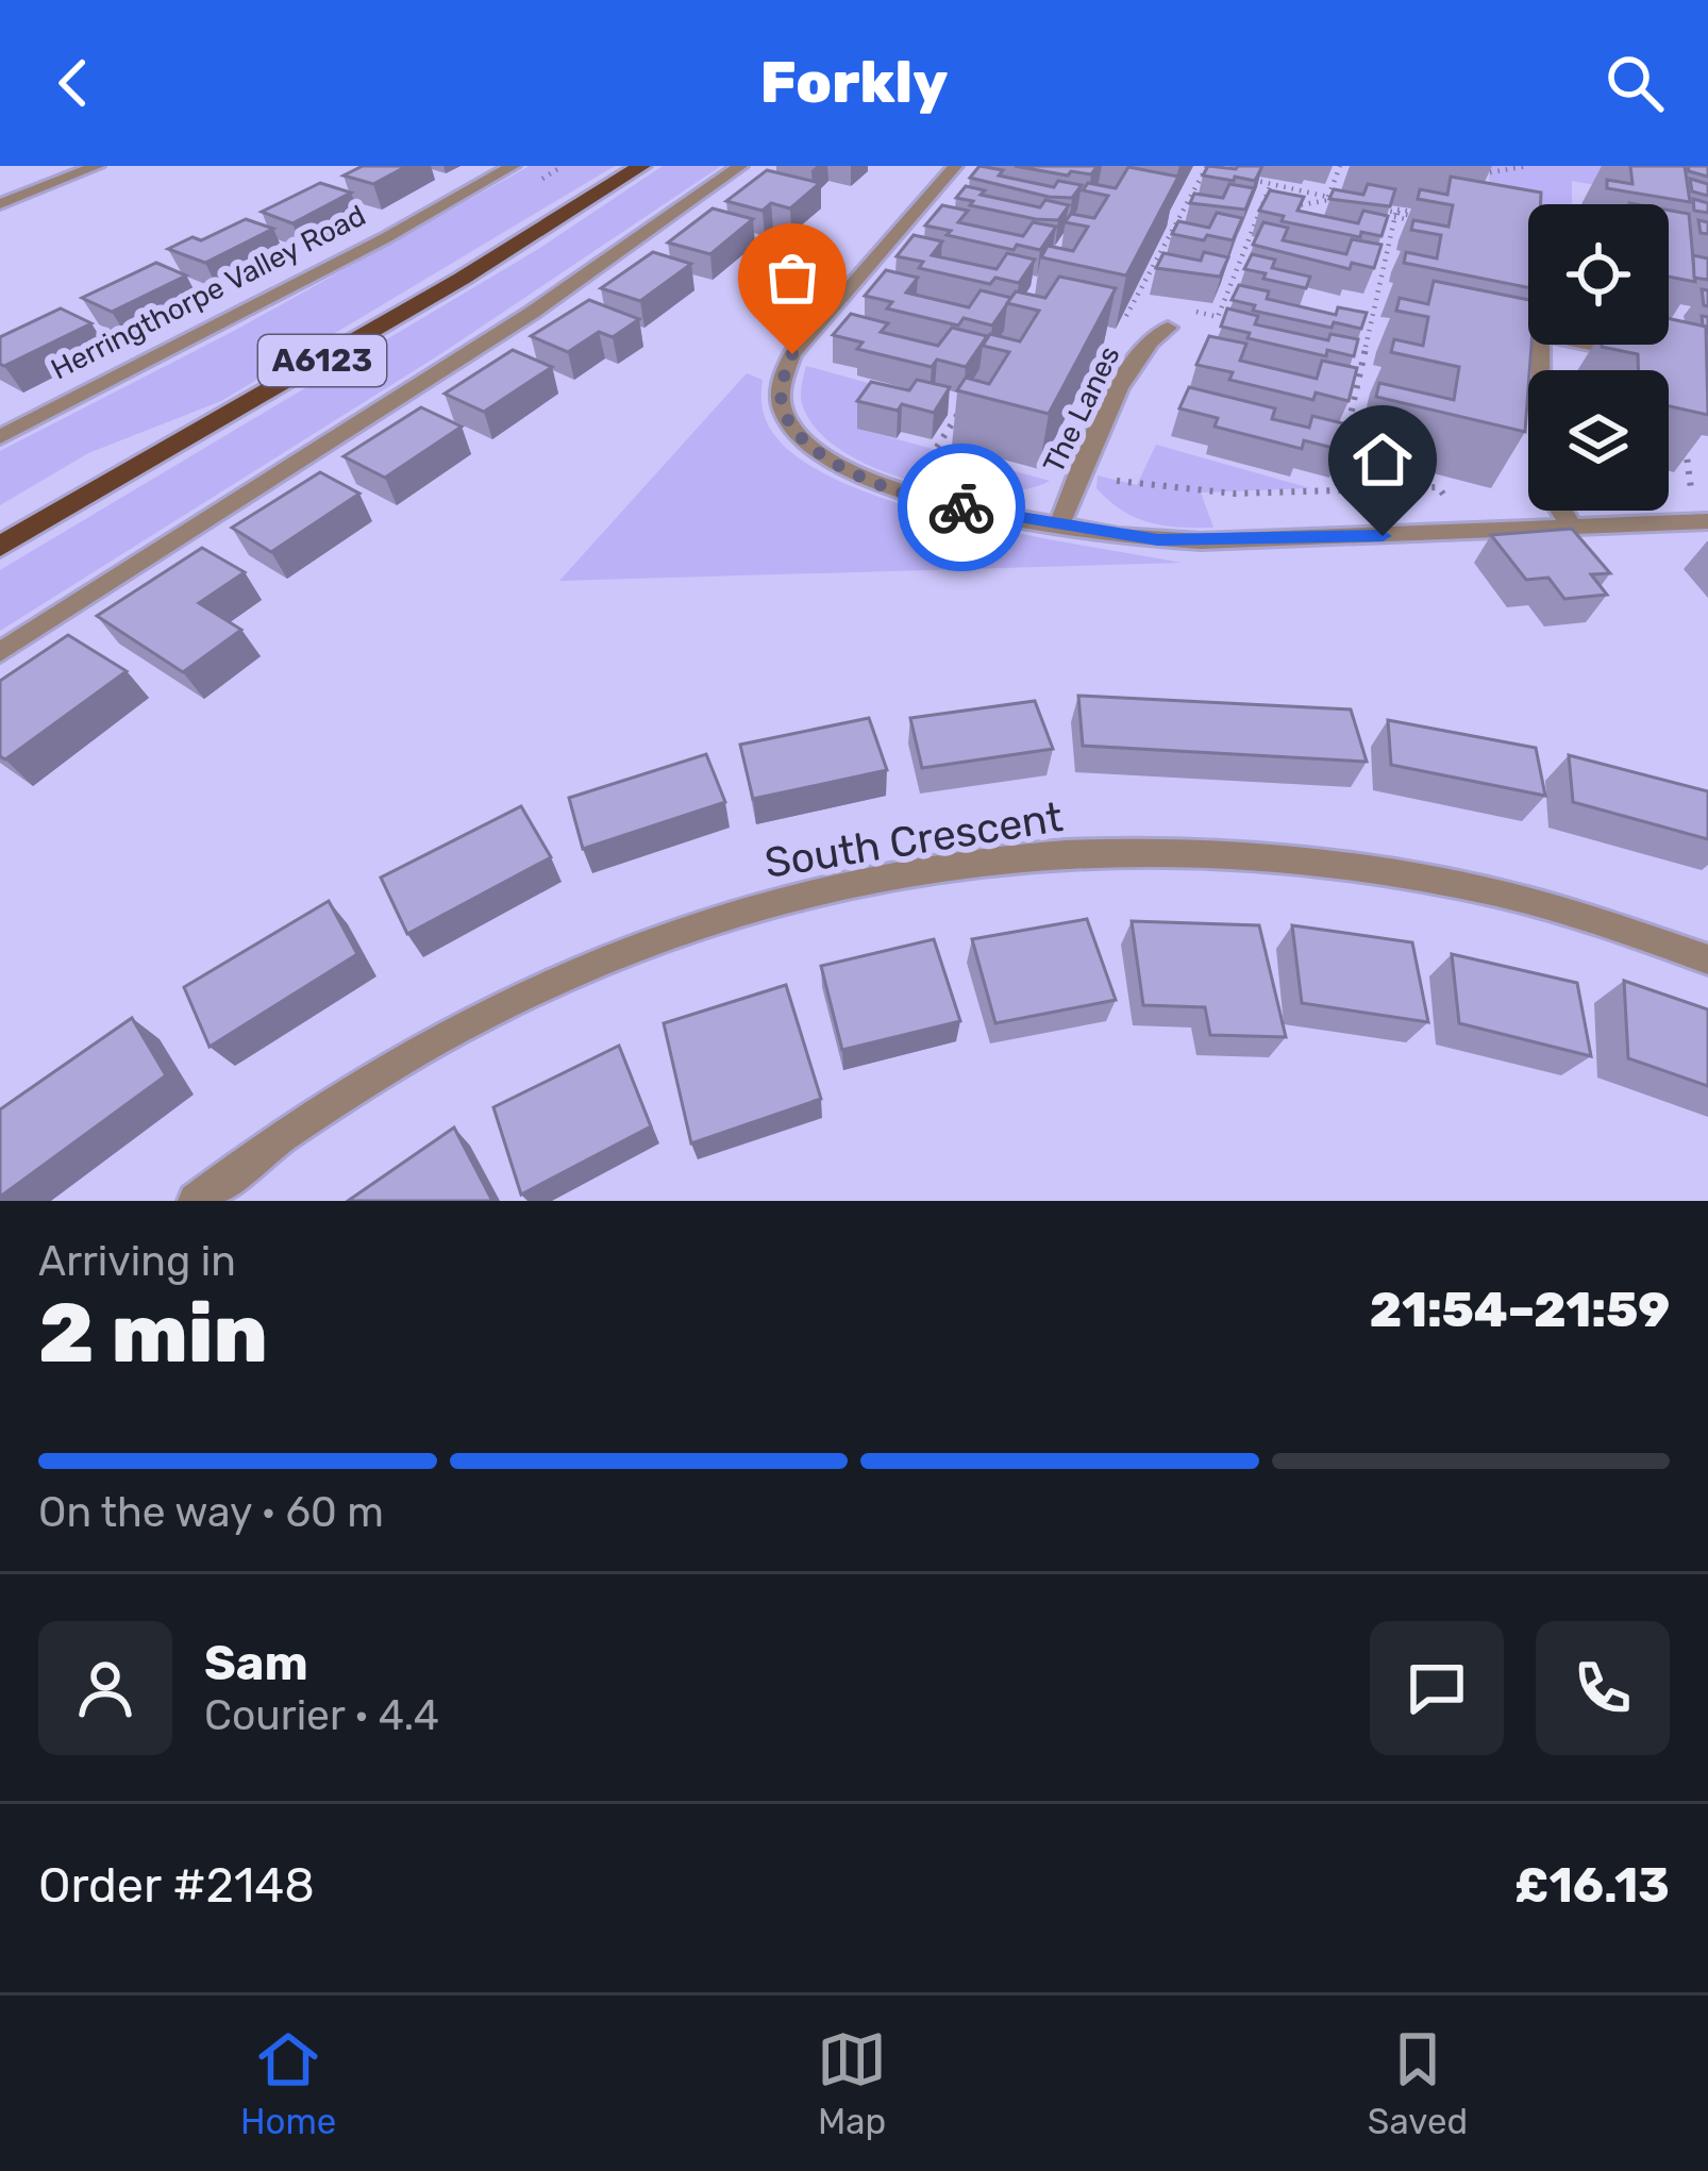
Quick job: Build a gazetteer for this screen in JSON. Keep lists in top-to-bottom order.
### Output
{
  "streets": {
    "main road": ["A6123"],
    "street": ["Herringthorpe Valley Road", "The Lanes", "South Crescent"]
  },
  "page": {
    "header": "Forkly",
    "heading": ["2 min", "Arriving in", "21:54–21:59"],
    "panel": [
      "Sam",
      "Courier · 4.4",
      "Order #2148",
      "£16.13"
    ],
    "bar": "On the way · 60 m",
    "tabs": ["Home", "Map", "Saved"]
  }
}
